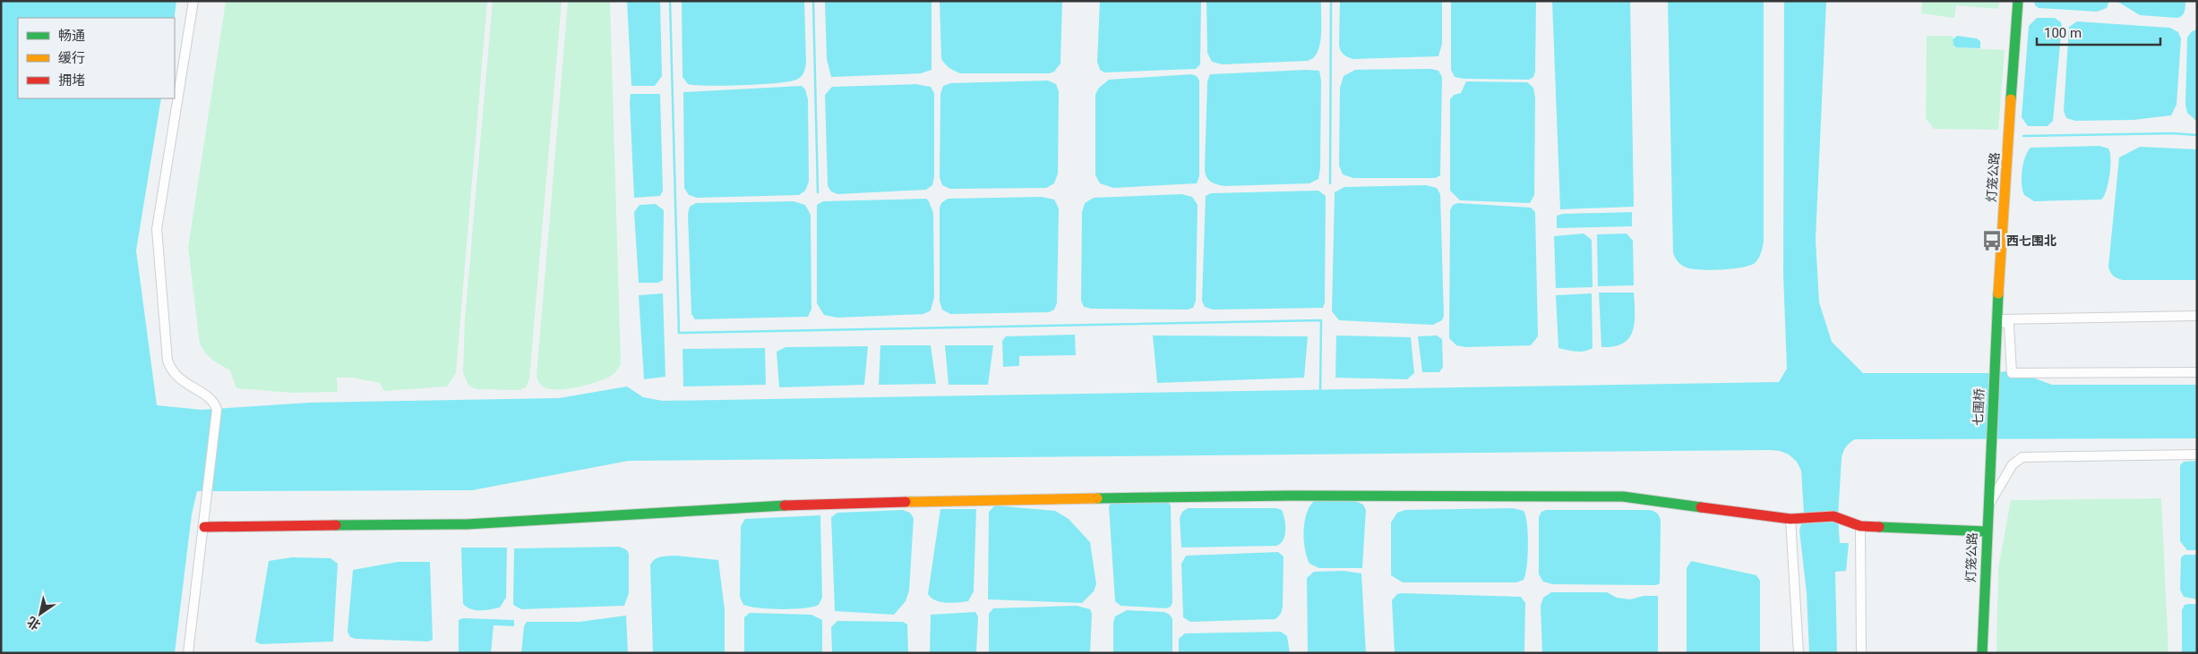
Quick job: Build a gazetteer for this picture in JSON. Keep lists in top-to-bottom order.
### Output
{
  "streets": {
    "street": ["灯笼公路", "七围桥"]
  },
  "crossings": [
    ["灯笼公路", "七围桥"]
  ],
  "places": {
    "bus stop": ["西七围北"]
  },
  "legend": ["畅通", "缓行", "拥堵"],
  "scale_bar": "100 m",
  "north": "bottom left"
}
